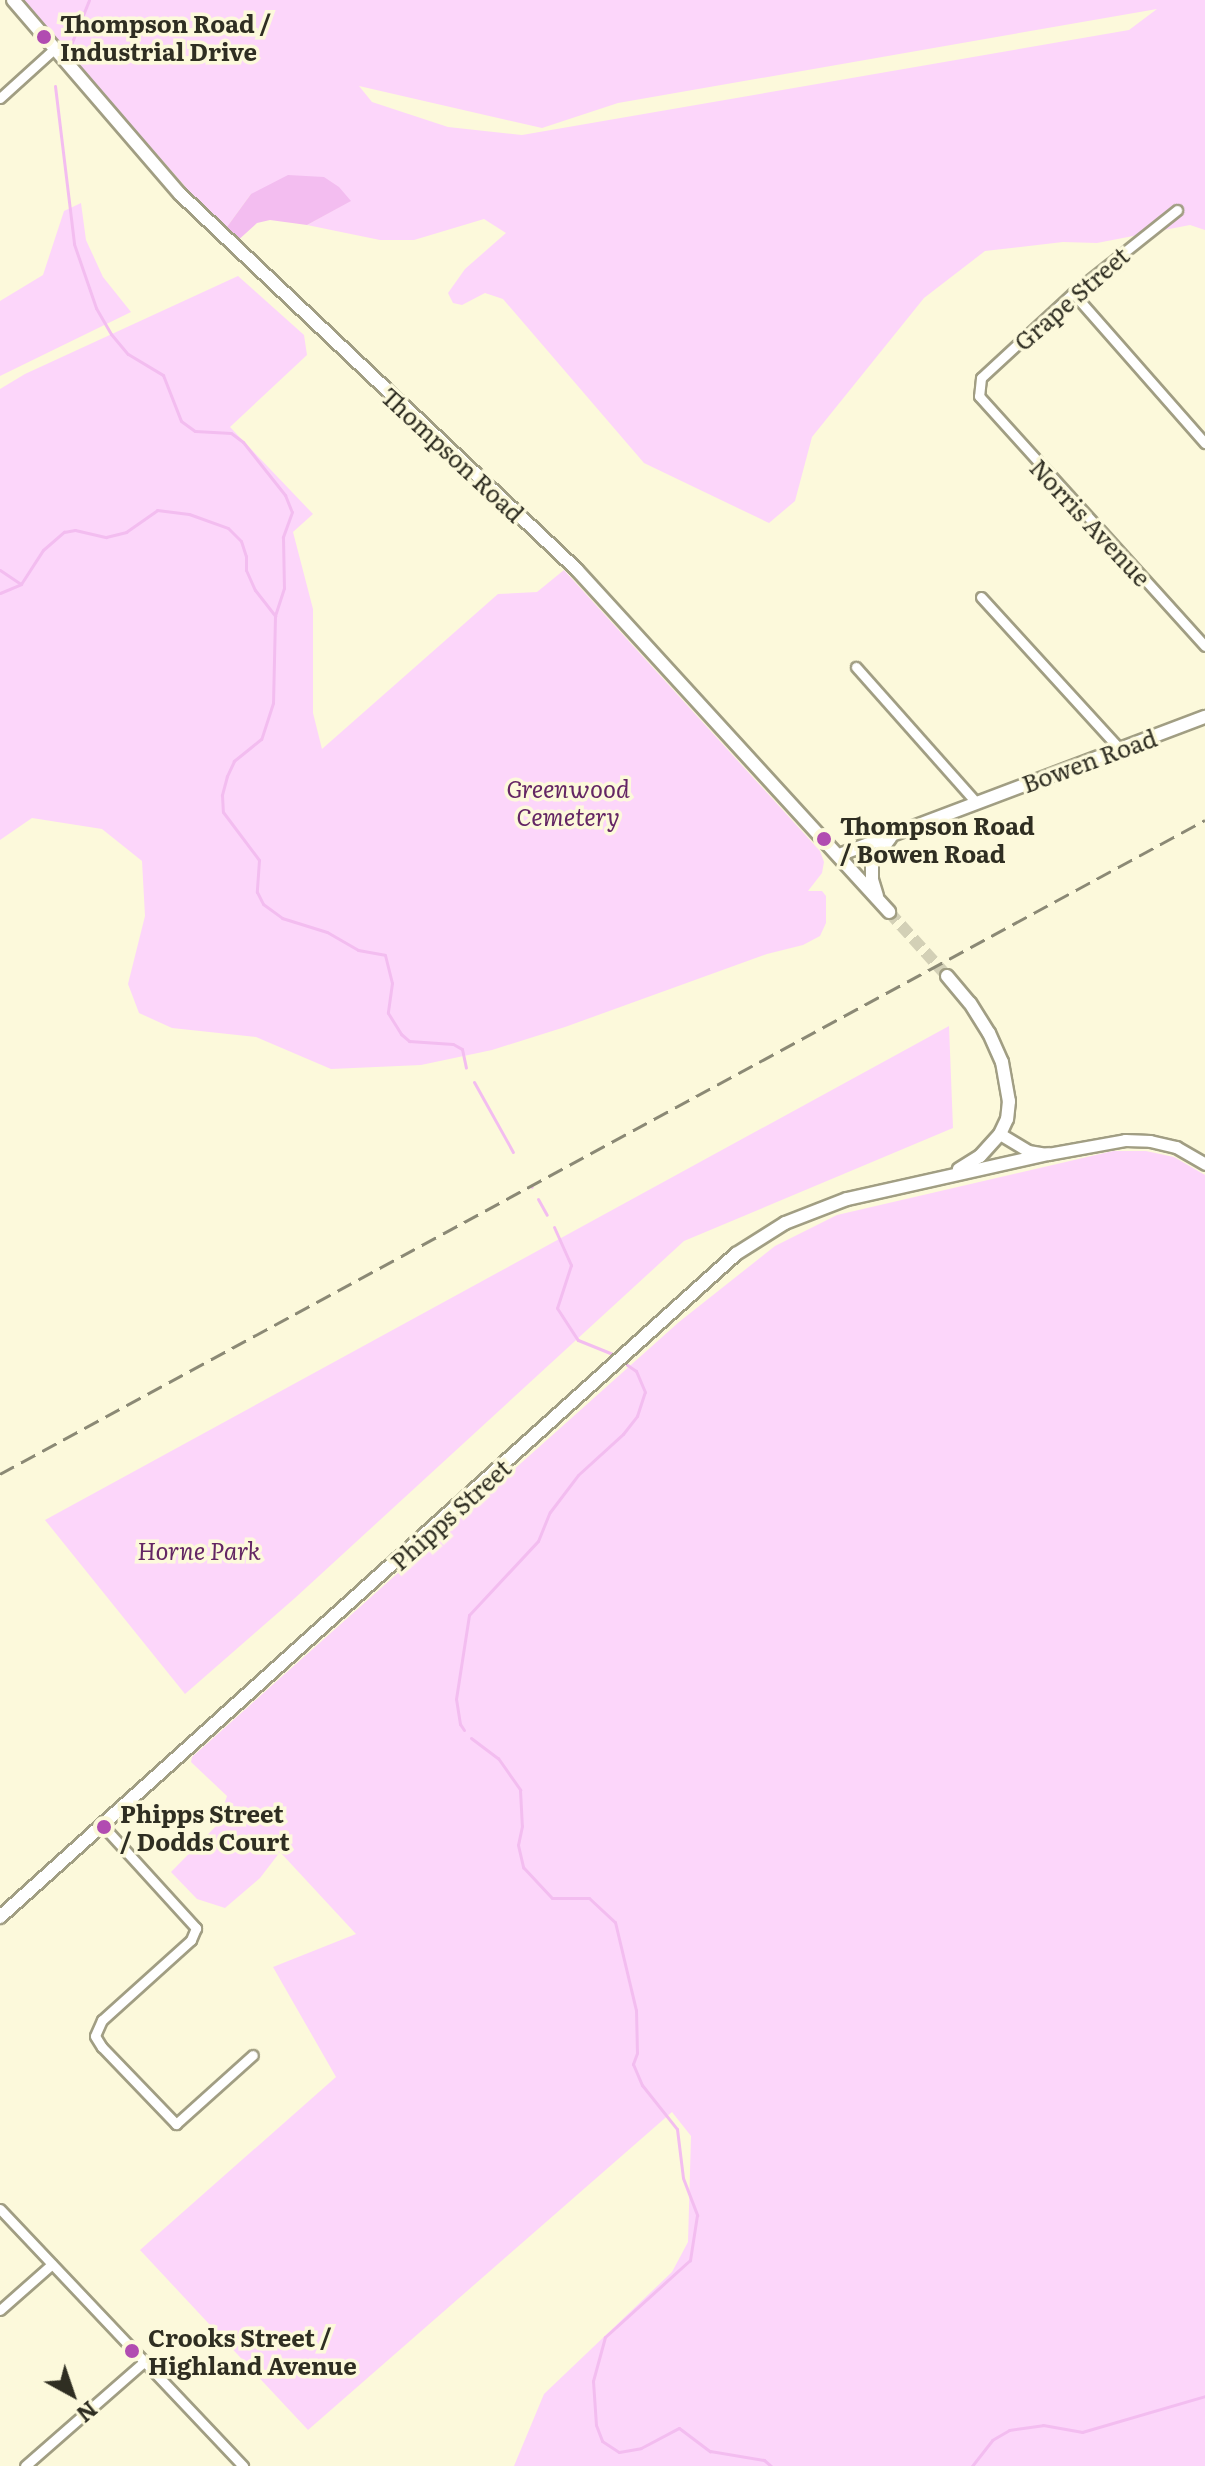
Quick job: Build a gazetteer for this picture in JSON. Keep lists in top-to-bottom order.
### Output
{
  "streets": {
    "main road": ["Thompson Road", "Bowen Road", "Phipps Street"],
    "street": ["Grape Street", "Norris Avenue"]
  },
  "crossings": [
    ["Grape Street", "Norris Avenue"],
    ["Thompson Road", "Bowen Road"]
  ],
  "parks": ["Greenwood Cemetery", "Horne Park"],
  "places": [
    "Thompson Road / Industrial Drive",
    "Thompson Road / Bowen Road",
    "Phipps Street / Dodds Court",
    "Crooks Street / Highland Avenue"
  ],
  "north": "bottom right"
}
